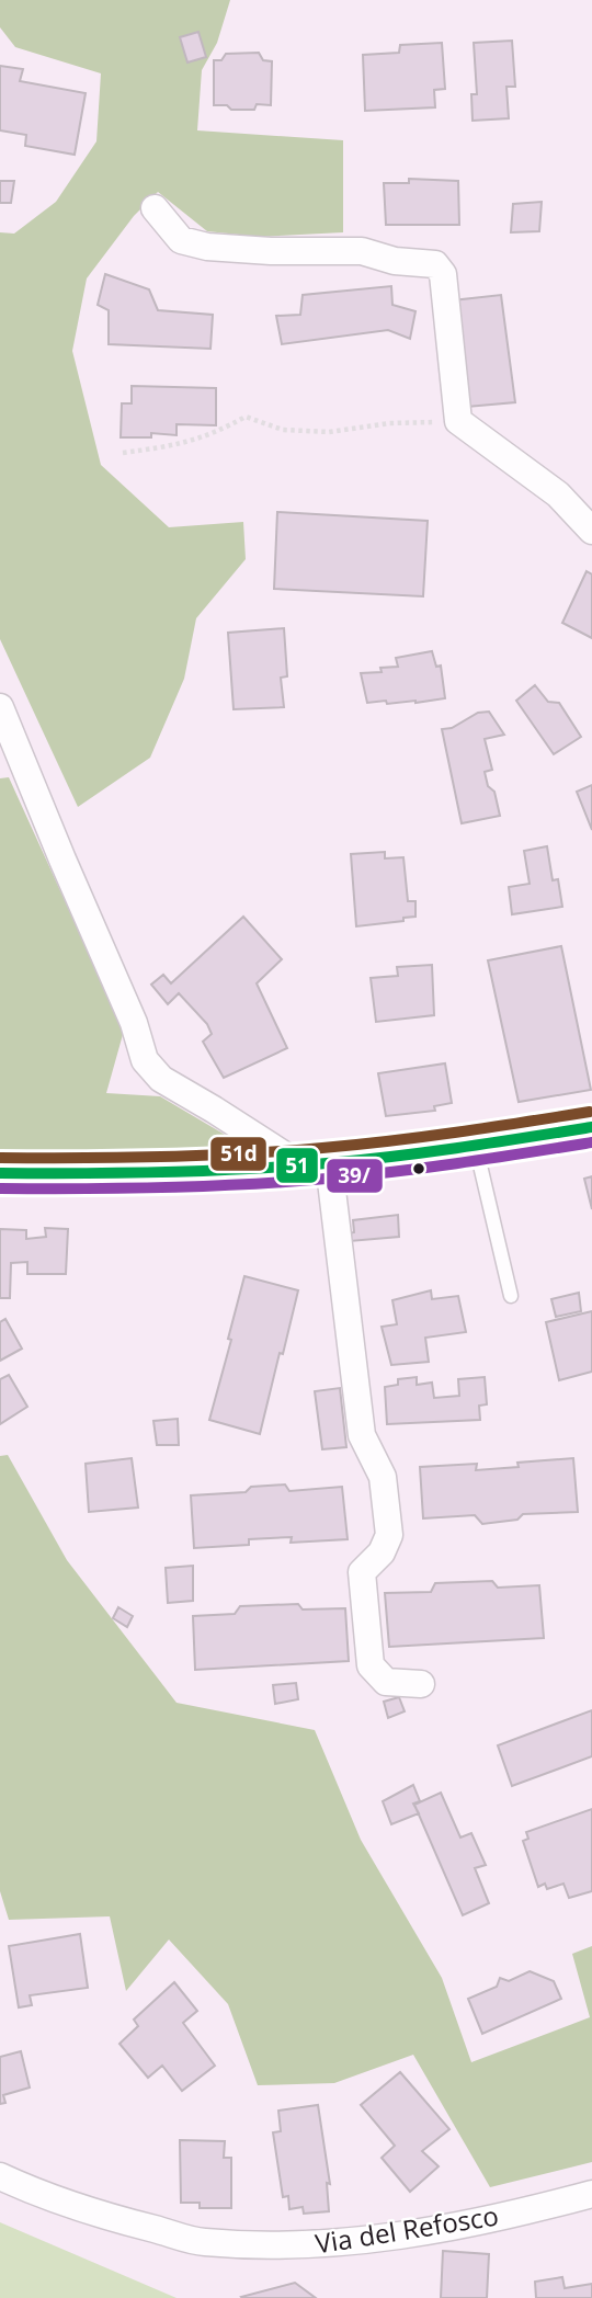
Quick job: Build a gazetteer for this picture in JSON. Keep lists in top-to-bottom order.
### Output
{
  "streets": {
    "street": ["Via del Refosco"]
  },
  "lines": ["transit line 51d", "transit line 51", "transit line 39/"]
}
